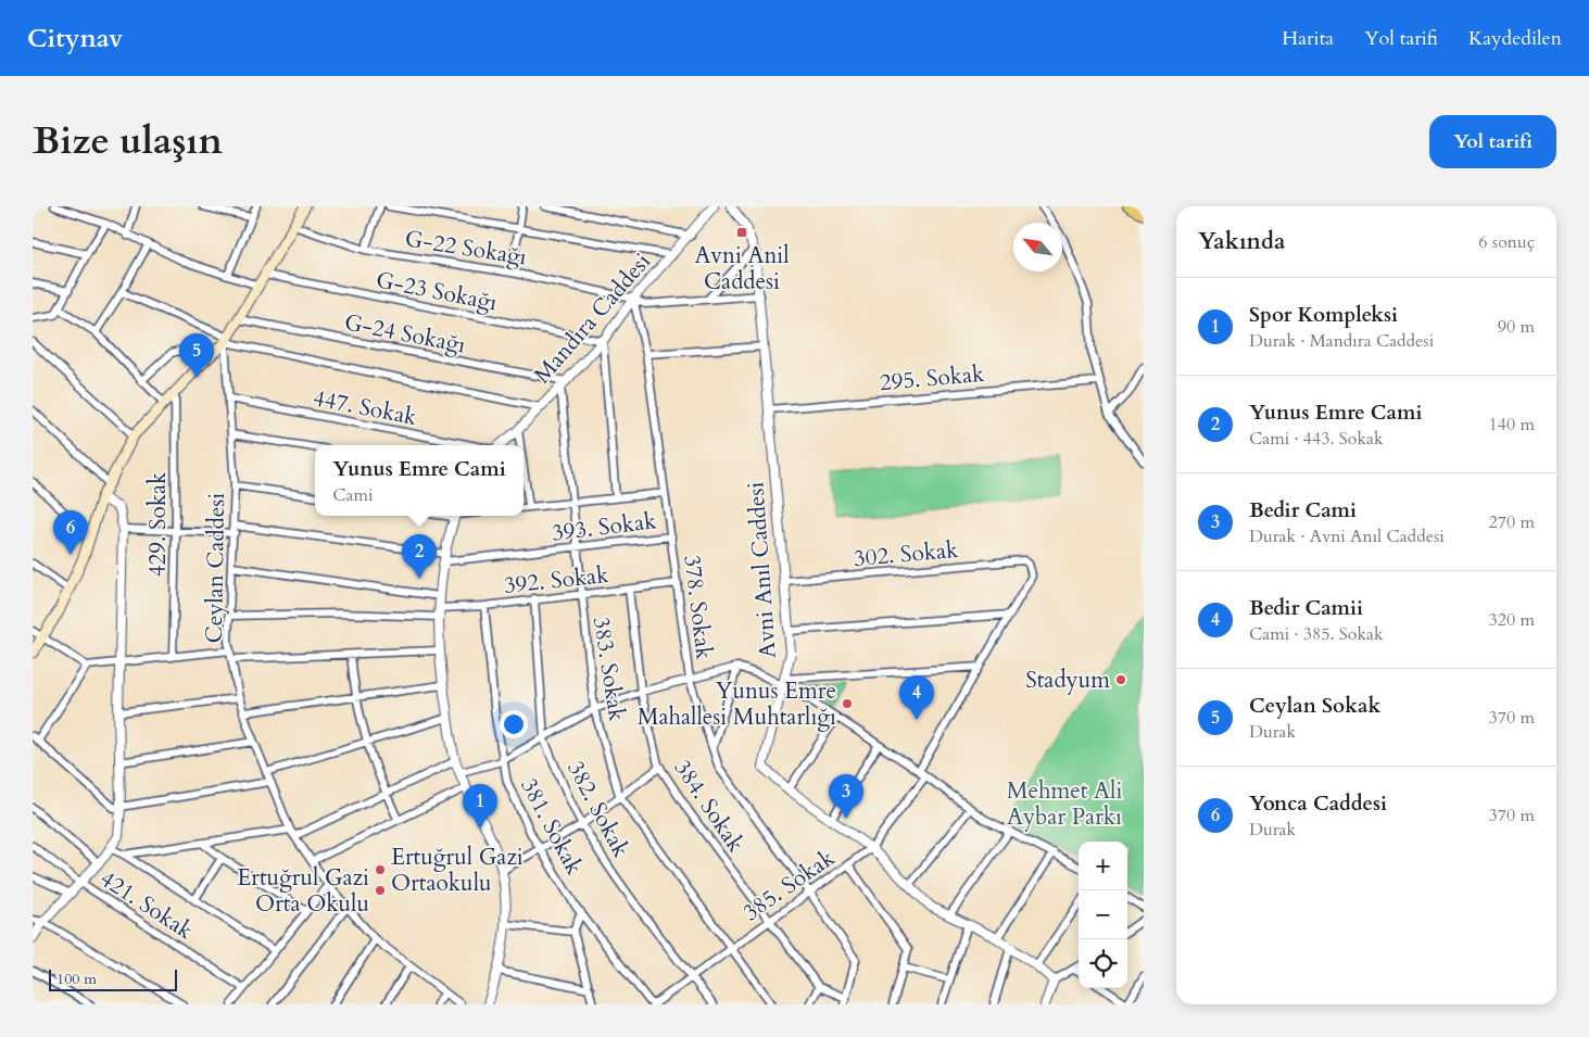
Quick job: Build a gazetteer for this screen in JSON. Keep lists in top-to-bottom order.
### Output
{
  "streets": {
    "street": [
      "G-22 Sokağı",
      "G-23 Sokağı",
      "Mandıra Caddesi",
      "G-24 Sokağı",
      "295. Sokak",
      "447. Sokak",
      "429. Sokak",
      "393. Sokak",
      "302. Sokak",
      "Ceylan Caddesi",
      "Avni Anıl Caddesi",
      "392. Sokak",
      "378. Sokak",
      "383. Sokak",
      "384. Sokak",
      "382. Sokak",
      "381. Sokak",
      "385. Sokak",
      "421. Sokak"
    ]
  },
  "crossings": [
    ["G-22 Sokağı", "Mandıra Caddesi"],
    ["G-22 Sokağı", "Avni Anıl Caddesi"],
    ["G-22 Sokağı", "378. Sokak"],
    ["G-23 Sokağı", "Mandıra Caddesi"],
    ["Mandıra Caddesi", "G-24 Sokağı"],
    ["Mandıra Caddesi", "378. Sokak"],
    ["Mandıra Caddesi", "383. Sokak"],
    ["G-24 Sokağı", "383. Sokak"],
    ["295. Sokak", "Avni Anıl Caddesi"],
    ["447. Sokak", "Ceylan Caddesi"],
    ["393. Sokak", "Ceylan Caddesi"],
    ["393. Sokak", "378. Sokak"],
    ["393. Sokak", "383. Sokak"],
    ["302. Sokak", "Avni Anıl Caddesi"],
    ["302. Sokak", "385. Sokak"],
    ["Avni Anıl Caddesi", "385. Sokak"],
    ["392. Sokak", "378. Sokak"],
    ["392. Sokak", "383. Sokak"],
    ["392. Sokak", "384. Sokak"],
    ["392. Sokak", "382. Sokak"],
    ["392. Sokak", "381. Sokak"],
    ["378. Sokak", "385. Sokak"],
    ["383. Sokak", "385. Sokak"],
    ["384. Sokak", "385. Sokak"],
    ["382. Sokak", "385. Sokak"],
    ["381. Sokak", "385. Sokak"]
  ],
  "parks": ["Mehmet Ali Aybar Parkı"],
  "places": {
    "transit": ["Avni Anil Caddesi"],
    "other": [
      "Stadyum",
      "Yunus Emre Mahallesi Muhtarlığı",
      "Ertuğrul Gazi Ortaokulu",
      "Ertuğrul Gazi Orta Okulu"
    ]
  },
  "scale_bar": "100 m",
  "north": "top left",
  "page": {
    "header": "Citynav",
    "nav": ["Harita", "Yol tarifi", "Kaydedilen"],
    "title": "Bize ulaşın",
    "buttons": "Yol tarifi",
    "heading": ["Yakında", "6 sonuç"],
    "list": [
      {
        "mark": "1",
        "name": "Spor Kompleksi",
        "note": "Durak · Mandıra Caddesi",
        "value": "90 m"
      },
      {
        "mark": "2",
        "name": "Yunus Emre Cami",
        "note": "Cami · 443. Sokak",
        "value": "140 m"
      },
      {
        "mark": "3",
        "name": "Bedir Cami",
        "note": "Durak · Avni Anıl Caddesi",
        "value": "270 m"
      },
      {
        "mark": "4",
        "name": "Bedir Camii",
        "note": "Cami · 385. Sokak",
        "value": "320 m"
      },
      {
        "mark": "5",
        "name": "Ceylan Sokak",
        "note": "Durak",
        "value": "370 m"
      },
      {
        "mark": "6",
        "name": "Yonca Caddesi",
        "note": "Durak",
        "value": "370 m"
      }
    ],
    "pins": [
      "5",
      "6",
      "2",
      "4",
      "3",
      "1"
    ],
    "popup": ["Yunus Emre Cami", "Cami"],
    "map_buttons": ["+", "−"],
    "scale": "100 m"
  }
}
